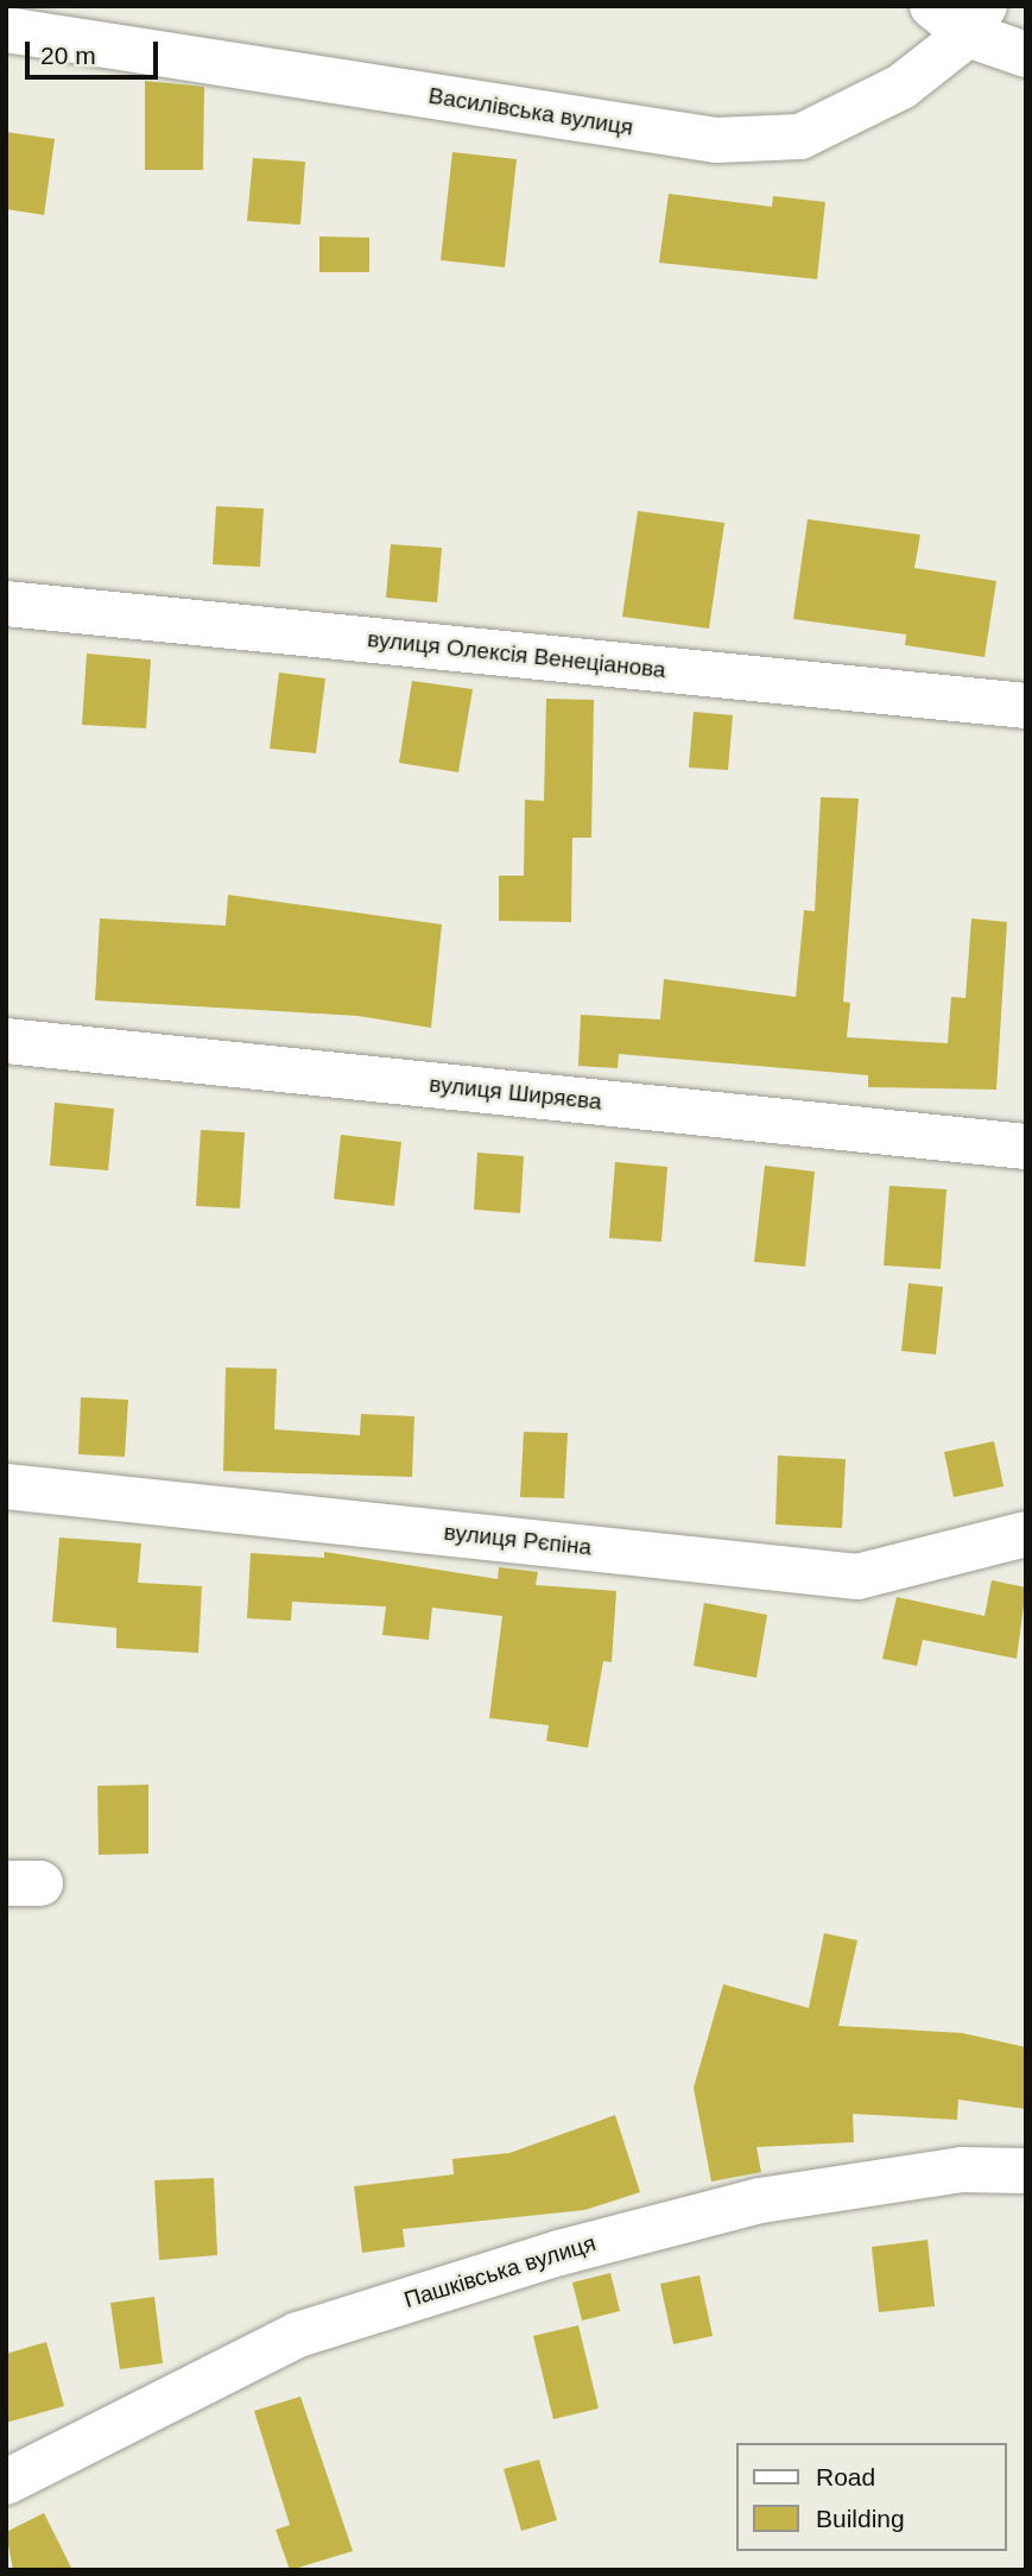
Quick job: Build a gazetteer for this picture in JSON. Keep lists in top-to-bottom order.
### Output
{
  "streets": {
    "street": [
      "Василівська вулиця",
      "вулиця Олексія Венеціанова",
      "вулиця Ширяєва",
      "вулиця Рєпіна",
      "Пашківська вулиця"
    ]
  },
  "legend": ["Road", "Building"],
  "scale_bar": "20 m"
}
